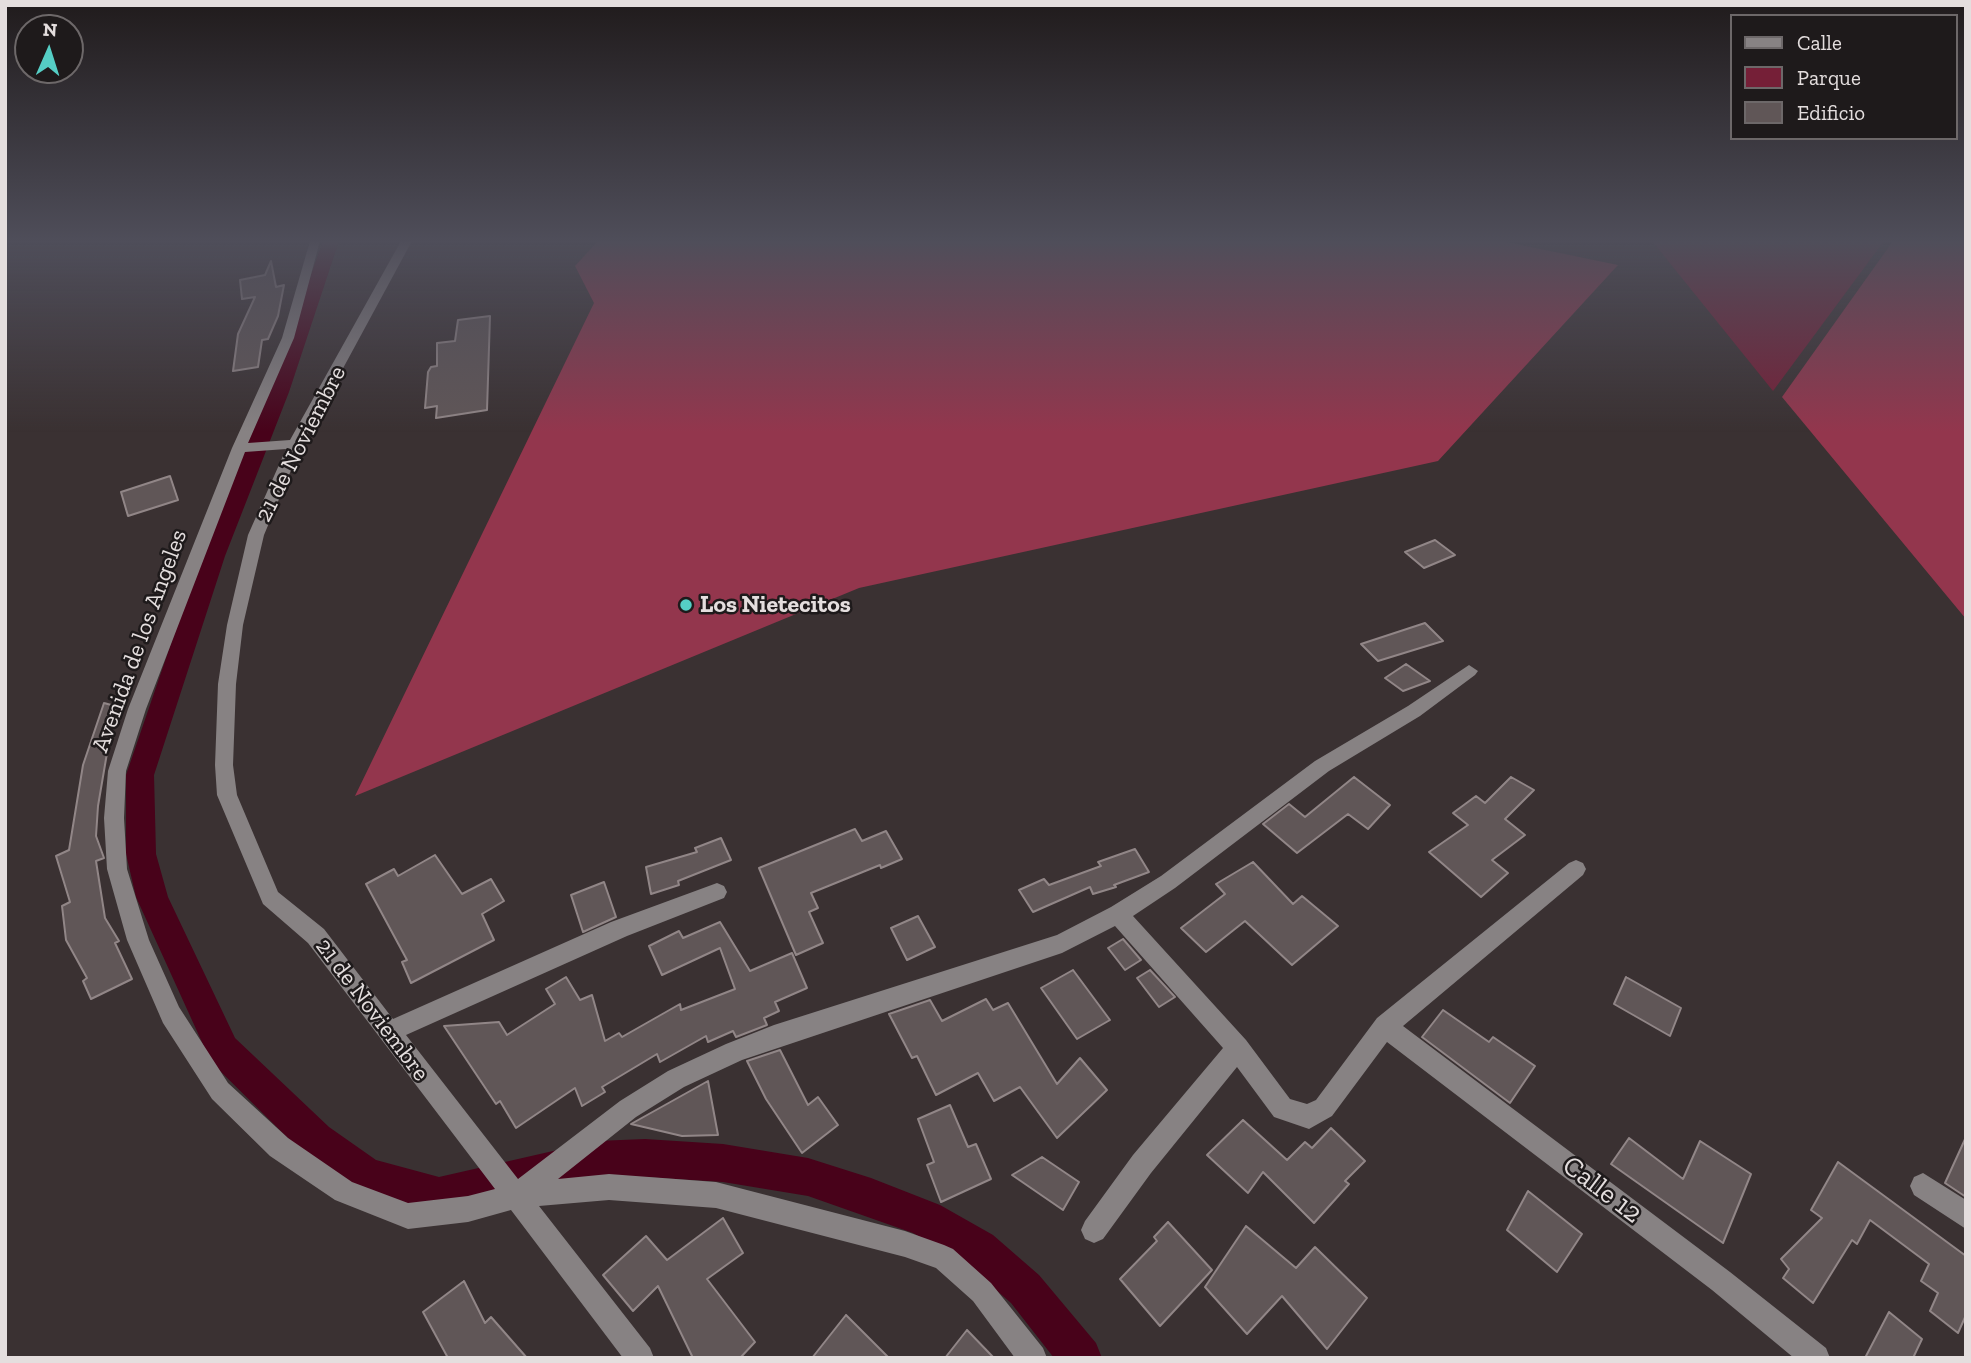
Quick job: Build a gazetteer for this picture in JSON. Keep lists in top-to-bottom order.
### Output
{
  "streets": {
    "street": ["21 de Noviembre", "Avenida de los Angeles", "Calle 12"]
  },
  "crossings": [
    ["21 de Noviembre", "Avenida de los Angeles"]
  ],
  "places": ["Los Nietecitos"],
  "legend": ["Calle", "Parque", "Edificio"],
  "north": "top"
}
